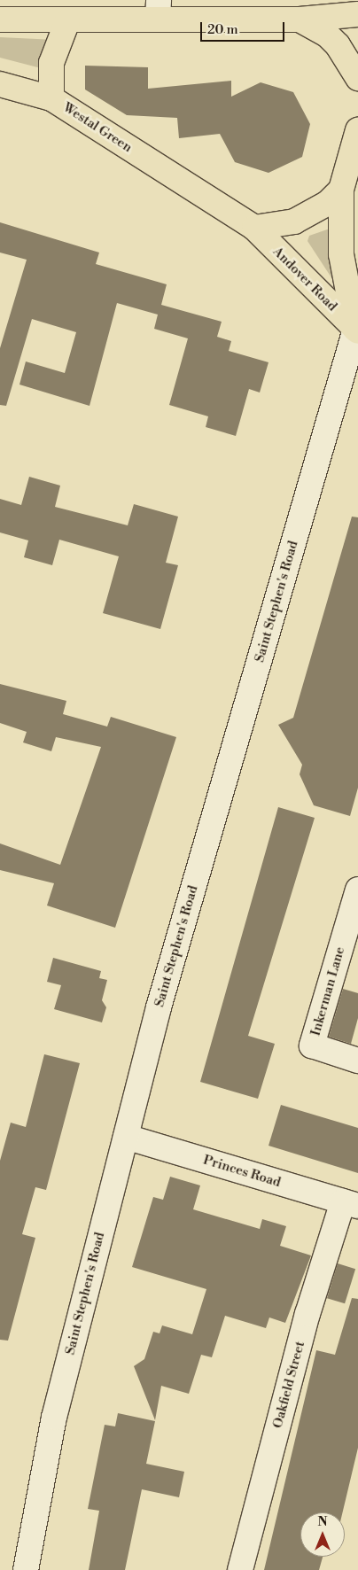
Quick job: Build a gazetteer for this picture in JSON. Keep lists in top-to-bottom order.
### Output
{
  "streets": {
    "highway": ["Westal Green", "Andover Road"],
    "street": [
      "Saint Stephen's Road",
      "Inkerman Lane",
      "Princes Road",
      "Oakfield Street"
    ]
  },
  "crossings": [
    ["Westal Green", "Andover Road"],
    ["Andover Road", "Saint Stephen's Road"],
    ["Saint Stephen's Road", "Princes Road"],
    ["Princes Road", "Oakfield Street"]
  ],
  "scale_bar": "20 m",
  "north": "top"
}
